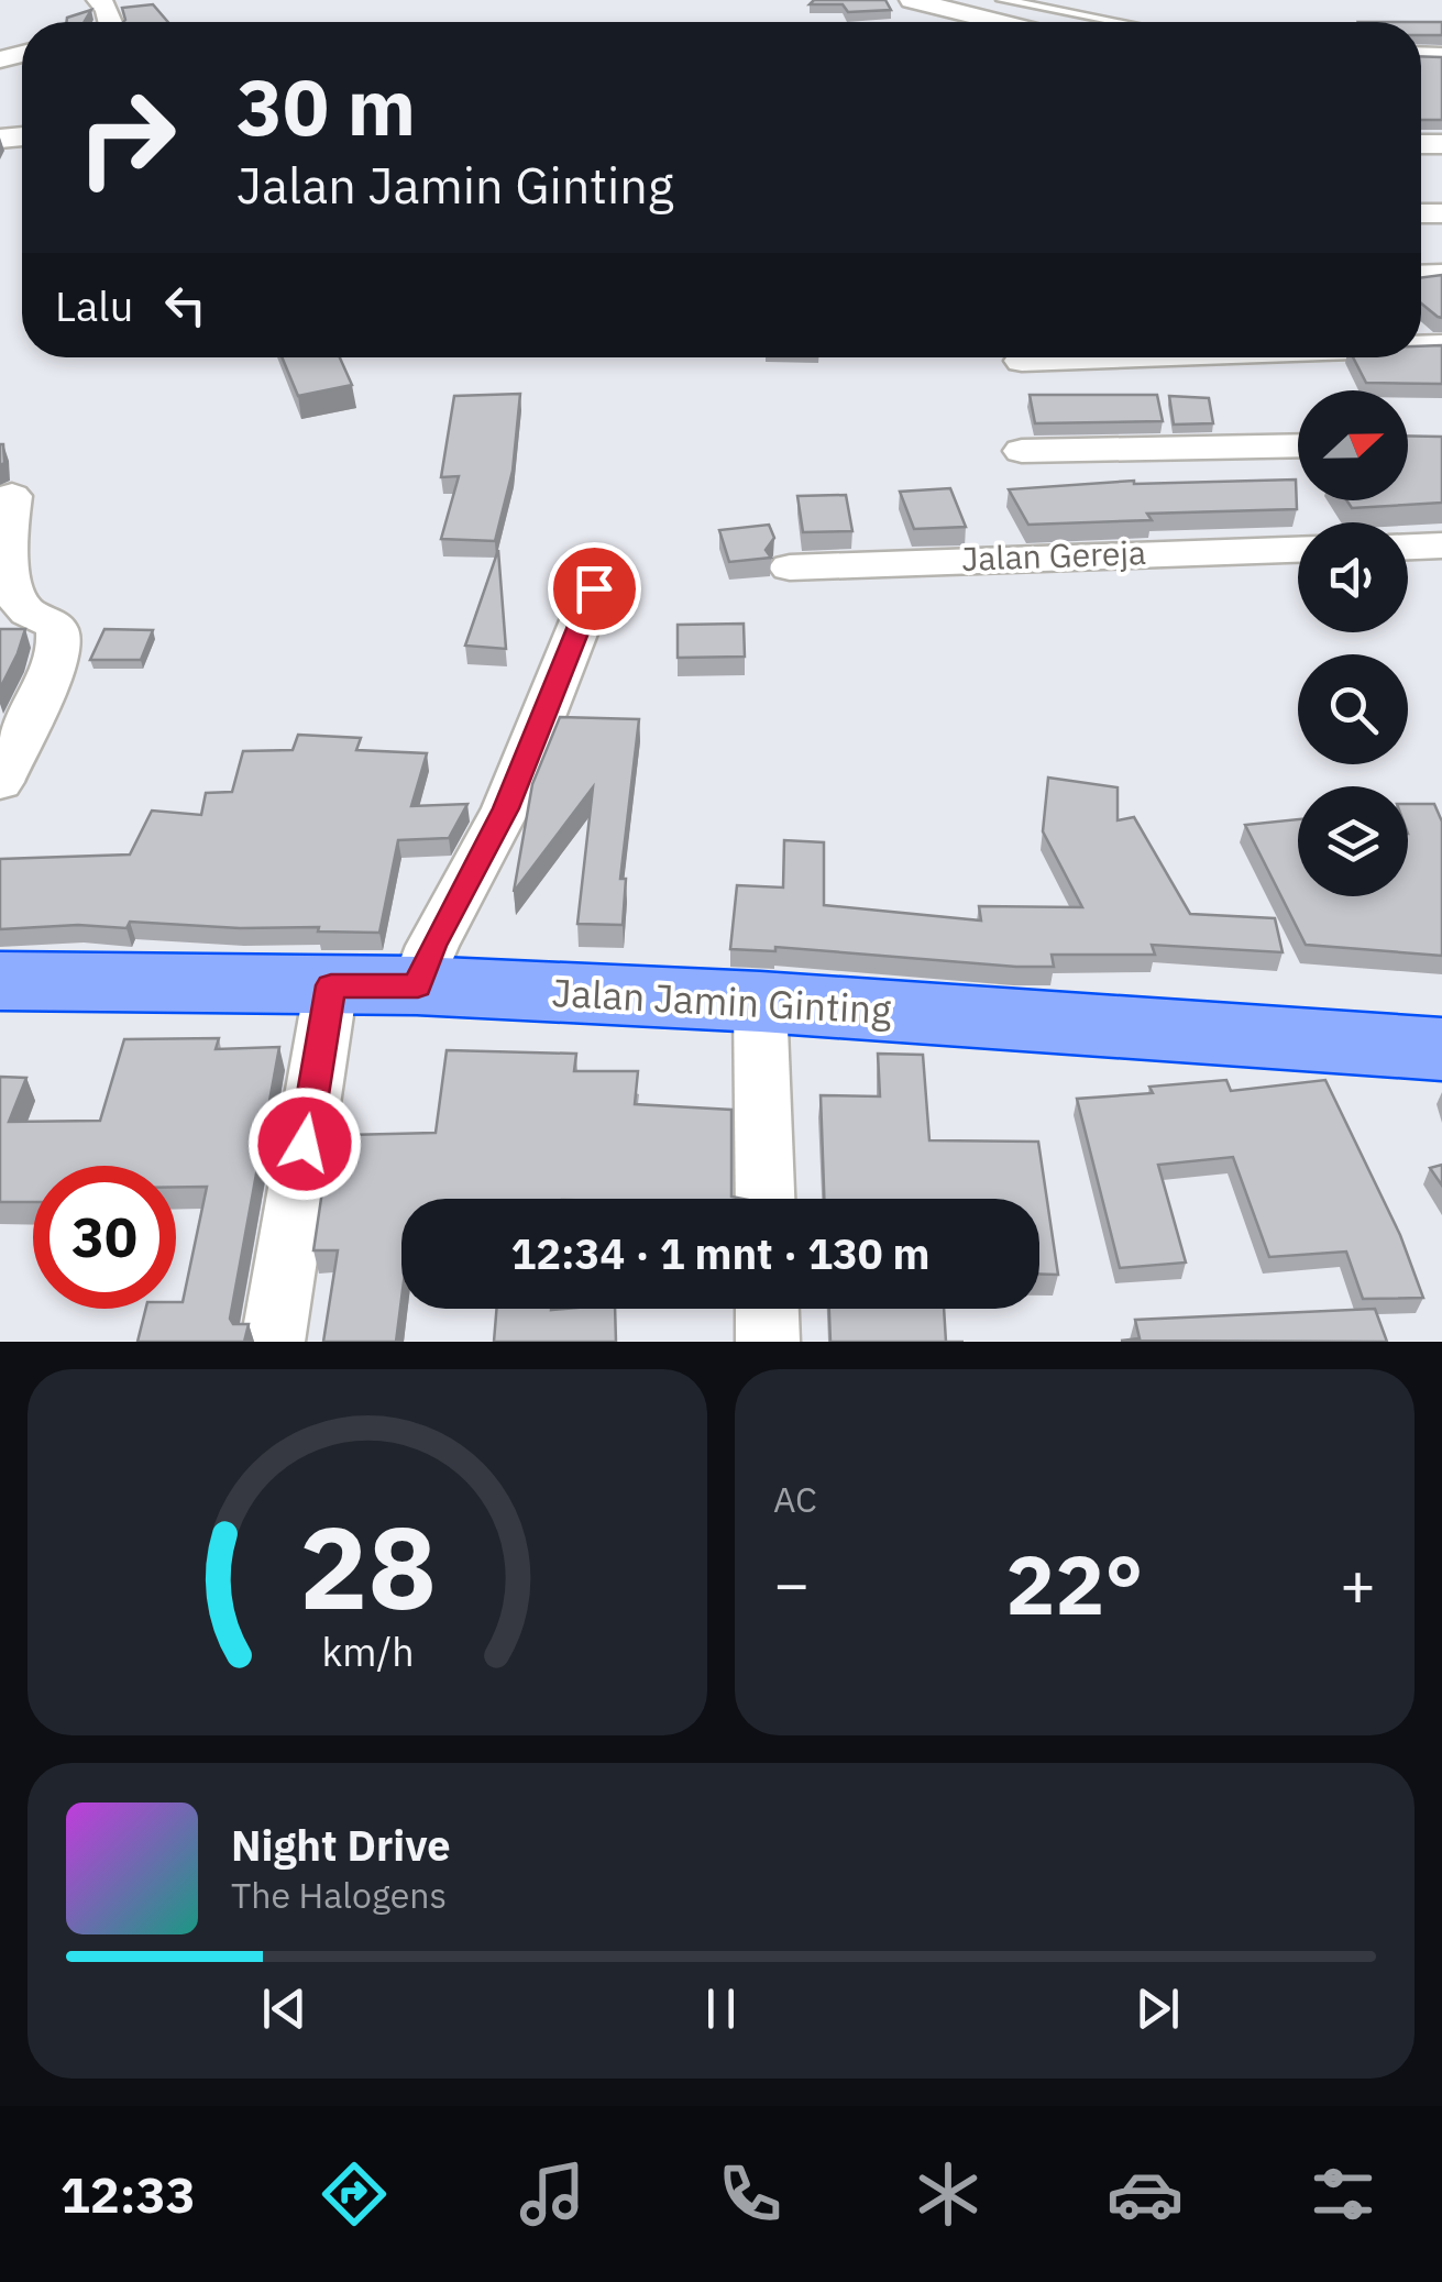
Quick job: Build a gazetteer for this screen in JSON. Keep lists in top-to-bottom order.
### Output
{
  "streets": {
    "highway": ["Jalan Jamin Ginting"],
    "street": ["Jalan Gereja"]
  },
  "north": "right",
  "page": {
    "turn": ["30 m", "Jalan Jamin Ginting"],
    "then": "Lalu",
    "limit": "30",
    "trip": "12:34 · 1 mnt · 130 m",
    "tile": "AC",
    "heat": ["−", "22°", "+"],
    "song": ["Night Drive", "The Halogens"],
    "tabs": "12:33",
    "gauge": ["28", "km/h"]
  }
}
